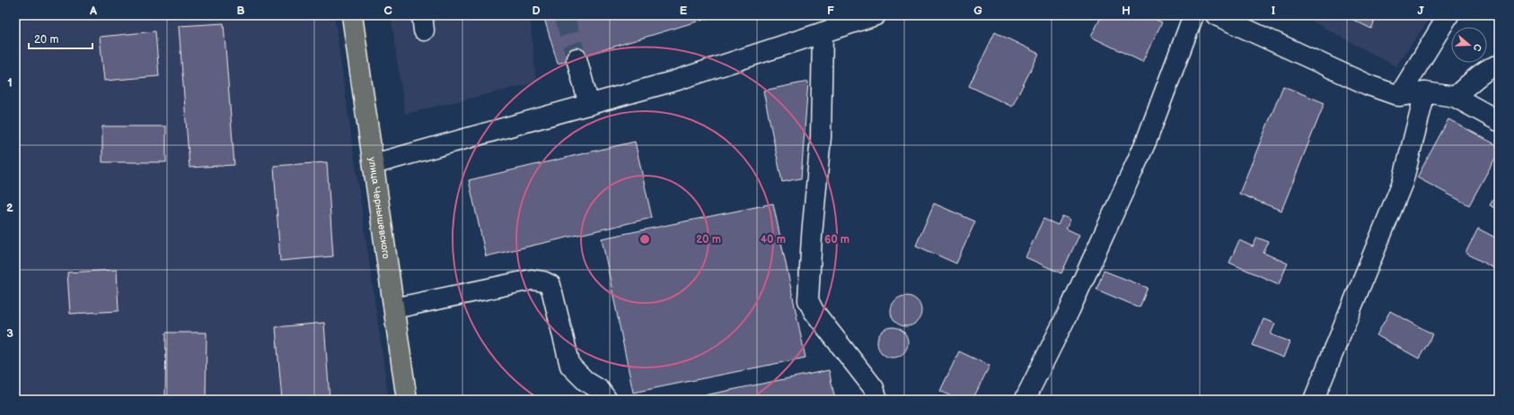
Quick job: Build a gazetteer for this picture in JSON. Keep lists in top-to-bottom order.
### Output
{
  "streets": {
    "main road": ["улица Чернышевского"]
  },
  "scale_bar": "20 m",
  "north": "right",
  "grid": {
    "columns": [
      "A",
      "B",
      "C",
      "D",
      "E",
      "F",
      "G",
      "H",
      "I",
      "J"
    ],
    "rows": ["1", "2", "3"]
  },
  "rings": ["20 m", "40 m", "60 m"]
}
